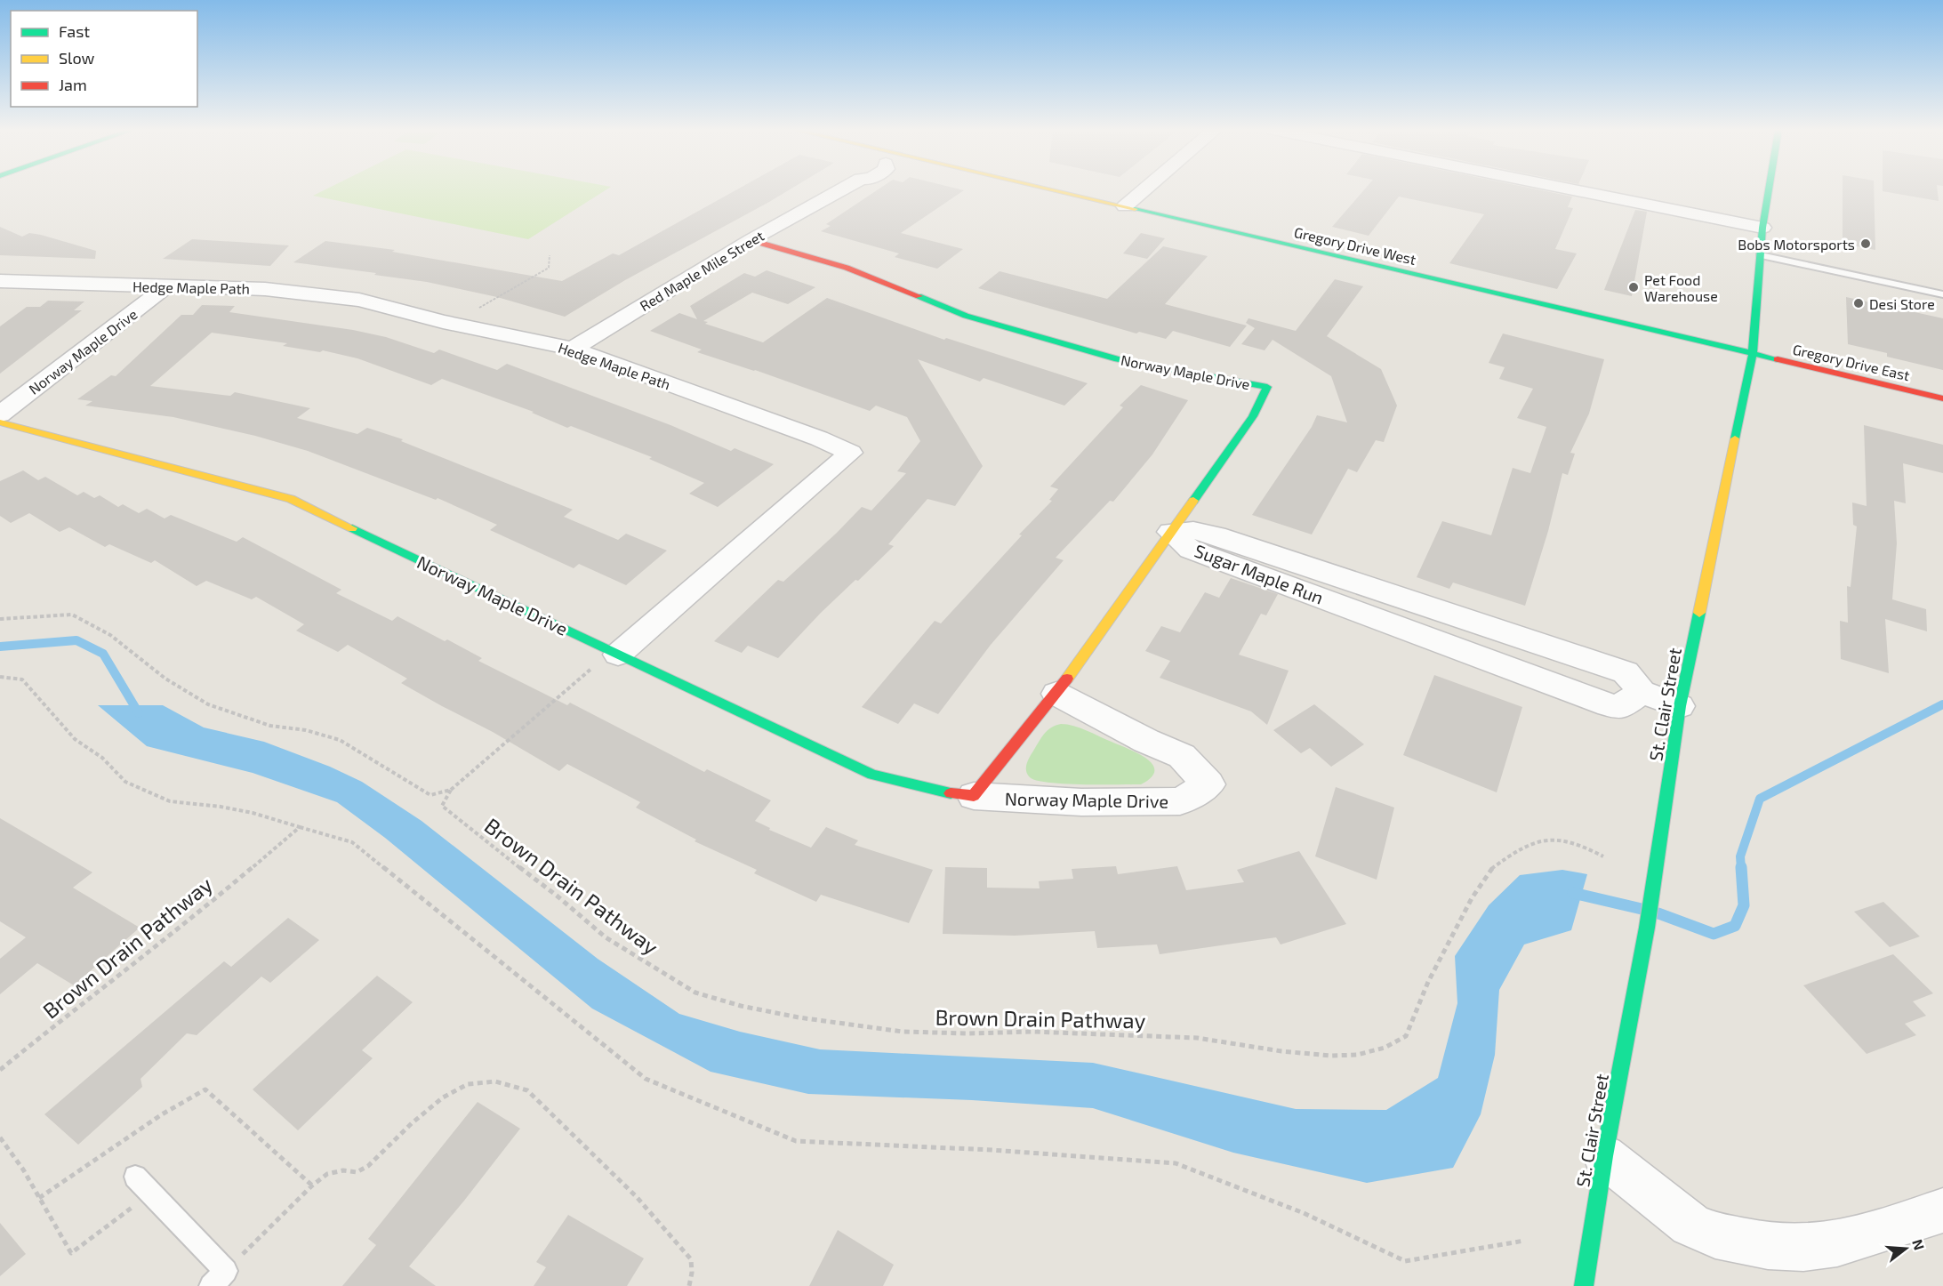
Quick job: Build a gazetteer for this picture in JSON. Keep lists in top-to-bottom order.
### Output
{
  "streets": {
    "street": [
      "Gregory Drive West",
      "Red Maple Mile Street",
      "Hedge Maple Path",
      "Norway Maple Drive",
      "Gregory Drive East",
      "Sugar Maple Run",
      "St. Clair Street"
    ],
    "path": ["Brown Drain Pathway"]
  },
  "crossings": [
    ["Gregory Drive West", "Gregory Drive East"],
    ["Gregory Drive West", "St. Clair Street"],
    ["Red Maple Mile Street", "Hedge Maple Path"],
    ["Red Maple Mile Street", "Norway Maple Drive"],
    ["Hedge Maple Path", "Norway Maple Drive"],
    ["Norway Maple Drive", "Sugar Maple Run"],
    ["Gregory Drive East", "St. Clair Street"],
    ["Sugar Maple Run", "St. Clair Street"]
  ],
  "places": ["Bobs Motorsports", "Pet Food Warehouse", "Desi Store"],
  "legend": ["Fast", "Slow", "Jam"],
  "north": "right"
}
